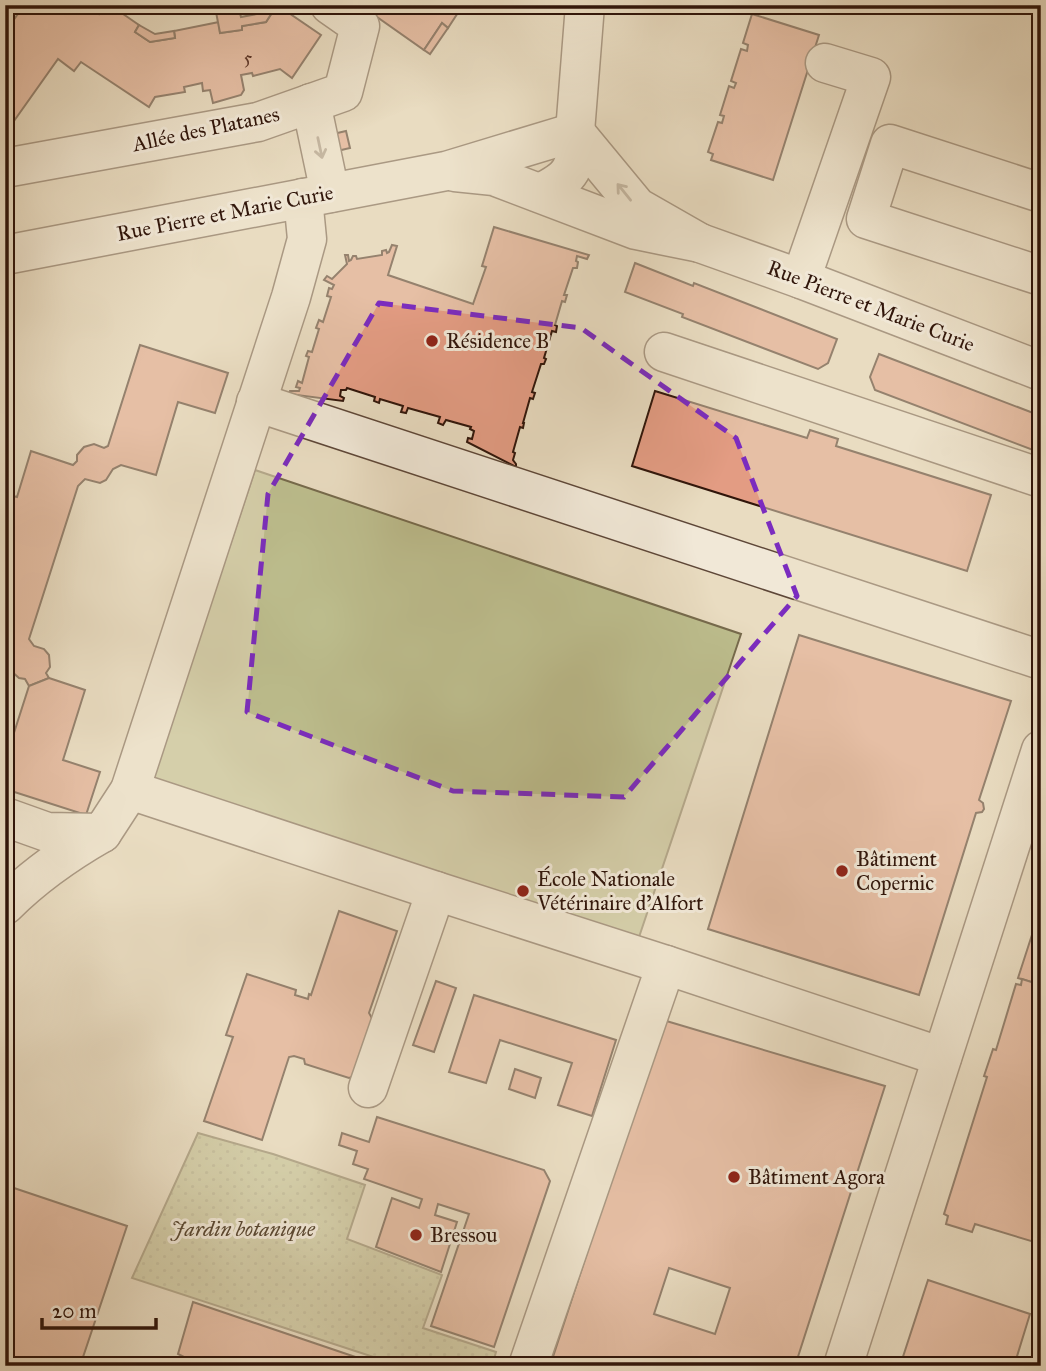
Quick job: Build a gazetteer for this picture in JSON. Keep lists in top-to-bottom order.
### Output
{
  "streets": {
    "street": ["Allée des Platanes", "Rue Pierre et Marie Curie"]
  },
  "parks": ["Jardin botanique"],
  "places": [
    "Résidence B",
    "Bâtiment Copernic",
    "École Nationale Vétérinaire d'Alfort",
    "Bâtiment Agora",
    "Bressou"
  ],
  "house_numbers": ["5"],
  "scale_bar": "20 m"
}
